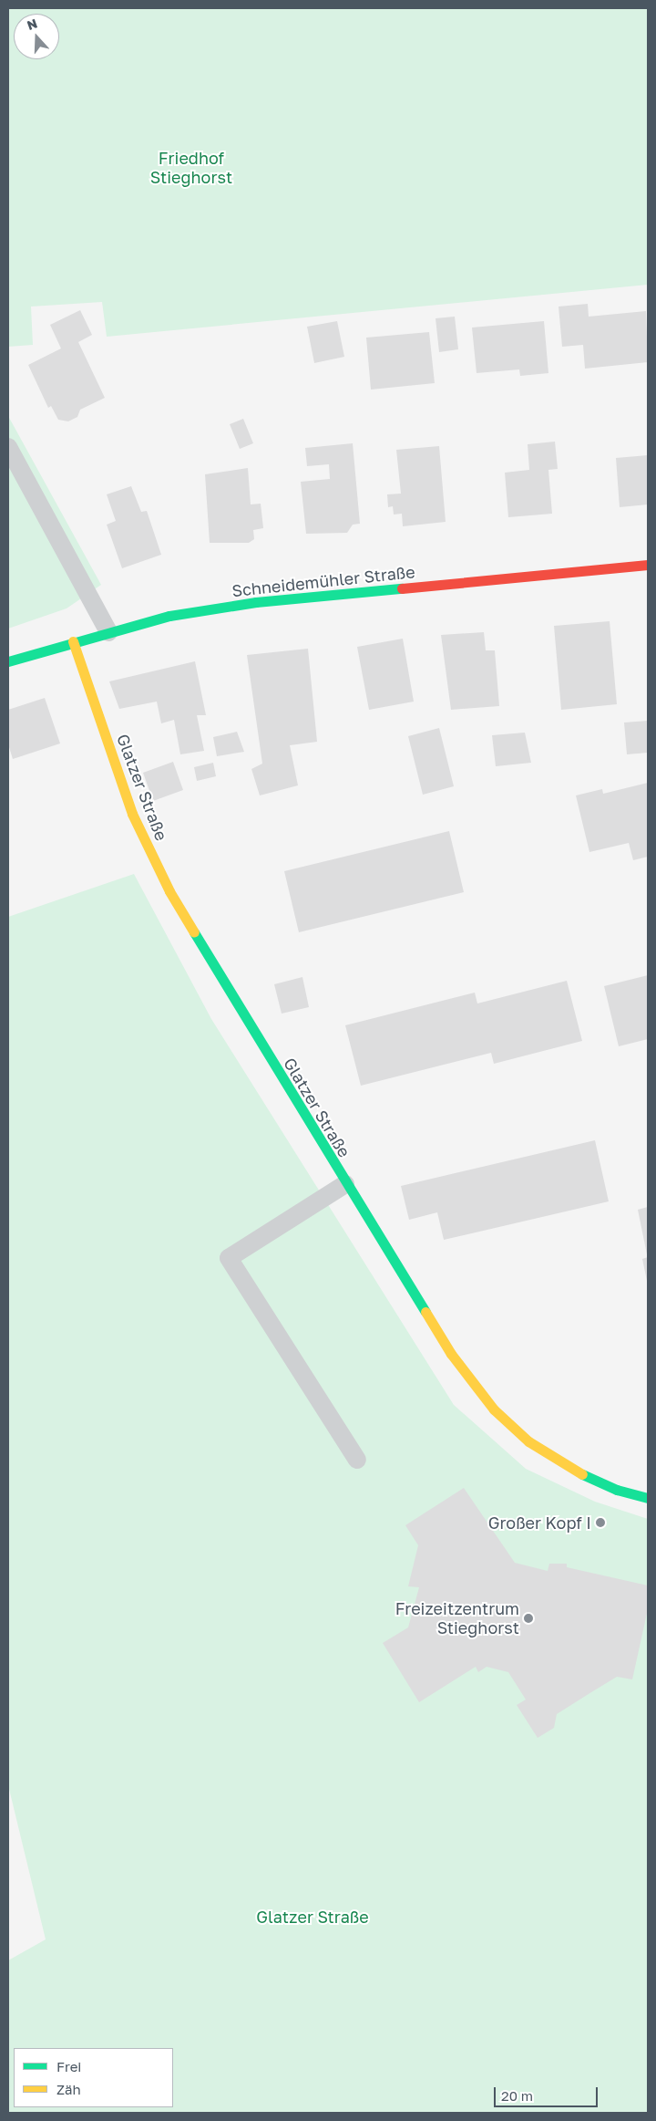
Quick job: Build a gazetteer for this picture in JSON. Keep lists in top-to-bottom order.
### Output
{
  "streets": {
    "street": ["Schneidemühler Straße", "Glatzer Straße"]
  },
  "crossings": [
    ["Schneidemühler Straße", "Glatzer Straße"]
  ],
  "parks": ["Friedhof Stieghorst", "Glatzer Straße"],
  "places": ["Großer Kopf I", "Freizeitzentrum Stieghorst"],
  "legend": ["Frei", "Zäh"],
  "scale_bar": "20 m",
  "north": "top"
}
